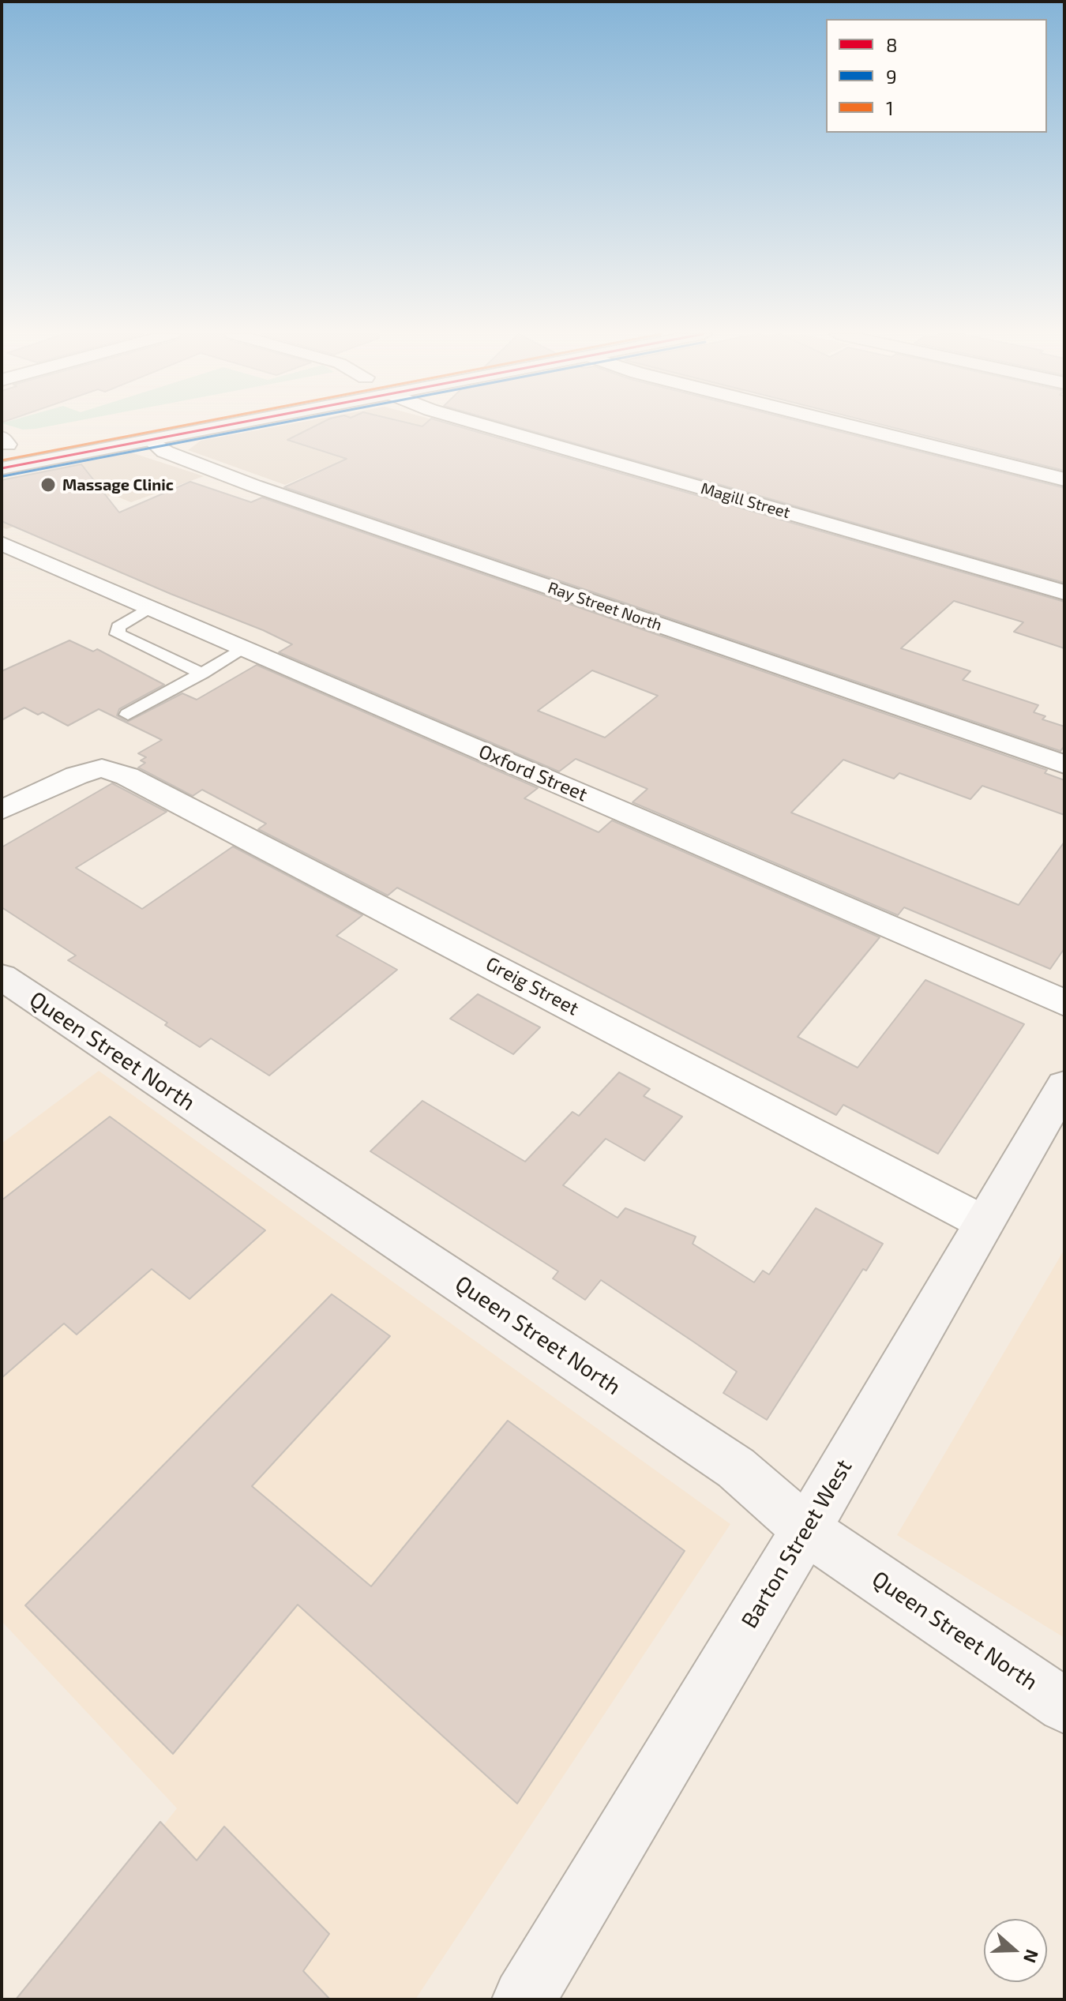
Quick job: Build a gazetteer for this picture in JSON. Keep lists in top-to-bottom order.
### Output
{
  "streets": {
    "main road": ["Queen Street North", "Barton Street West"],
    "street": [
      "Magill Street",
      "Ray Street North",
      "Oxford Street",
      "Greig Street"
    ]
  },
  "crossings": [
    ["Greig Street", "Barton Street West"],
    ["Queen Street North", "Barton Street West"]
  ],
  "places": ["Massage Clinic"],
  "lines": ["transit line 8", "transit line 9", "transit line 1"],
  "legend": ["8", "9", "1"],
  "north": "right"
}
